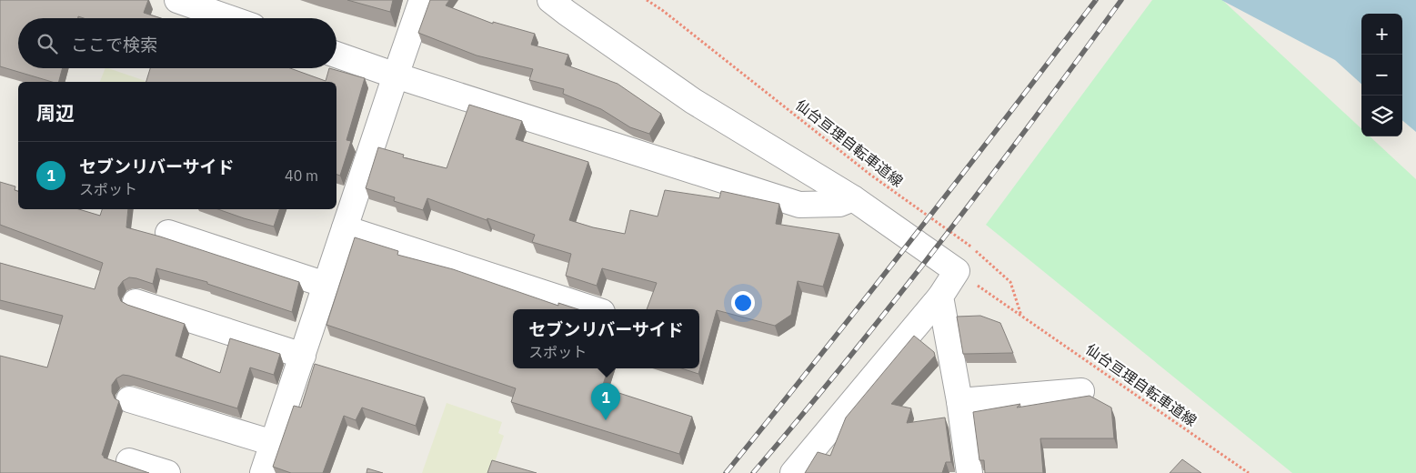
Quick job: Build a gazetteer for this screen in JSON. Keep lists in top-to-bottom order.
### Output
{
  "streets": {
    "path": ["仙台亘理自転車道線"]
  },
  "page": {
    "map_buttons": ["+", "−"],
    "search": "ここで検索",
    "heading": "周辺",
    "list": [
      {
        "mark": "1",
        "name": "セブンリバーサイド",
        "note": "スポット",
        "value": "40 m"
      }
    ],
    "popup": ["セブンリバーサイド", "スポット"],
    "pins": "1"
  }
}
